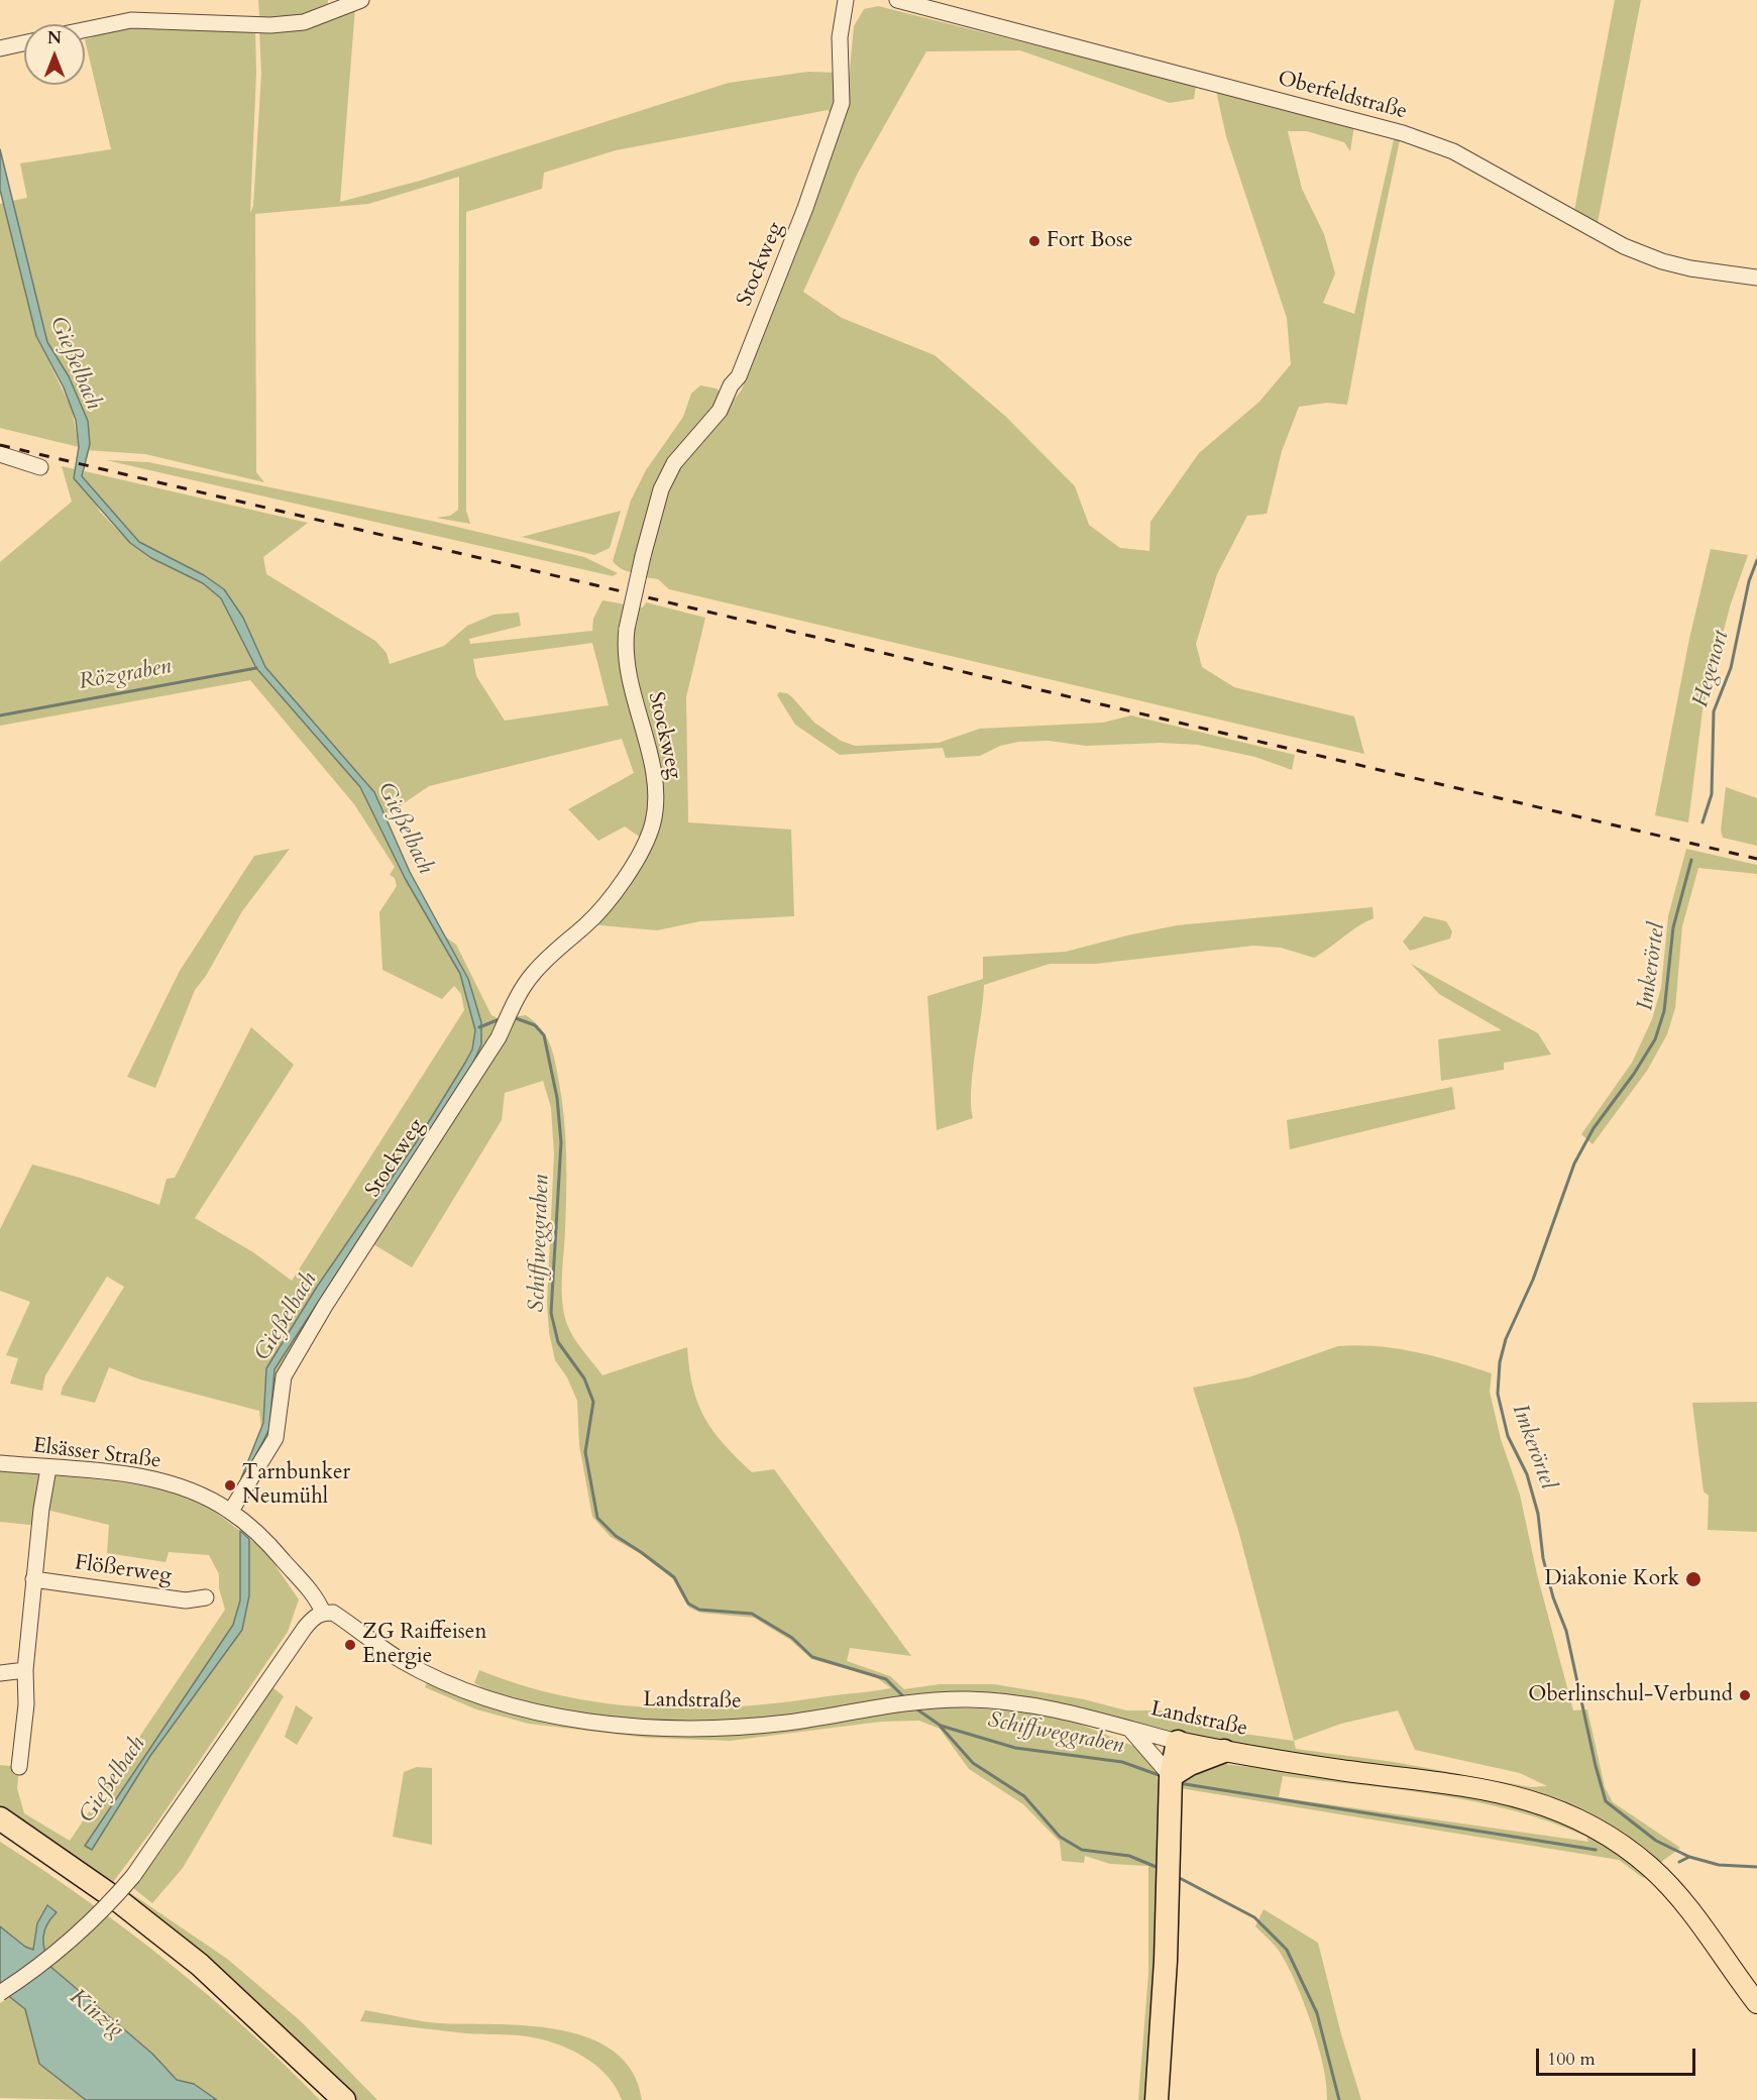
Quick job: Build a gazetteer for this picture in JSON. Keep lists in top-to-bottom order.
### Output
{
  "streets": {
    "main road": ["Landstraße"],
    "street": [
      "Oberfeldstraße",
      "Stockweg",
      "Elsässer Straße",
      "Flößerweg"
    ]
  },
  "crossings": [
    ["Stockweg", "Elsässer Straße"],
    ["Elsässer Straße", "Landstraße"]
  ],
  "water": [
    "Gießelbach",
    "Hegenort",
    "Rözgraben",
    "Imkerörtel",
    "Schiffweggraben",
    "Kinzig"
  ],
  "places": [
    "Fort Bose",
    "Tarnbunker Neumühl",
    "Diakonie Kork",
    "ZG Raiffeisen Energie",
    "Oberlinschul-Verbund"
  ],
  "scale_bar": "100 m",
  "north": "top"
}
